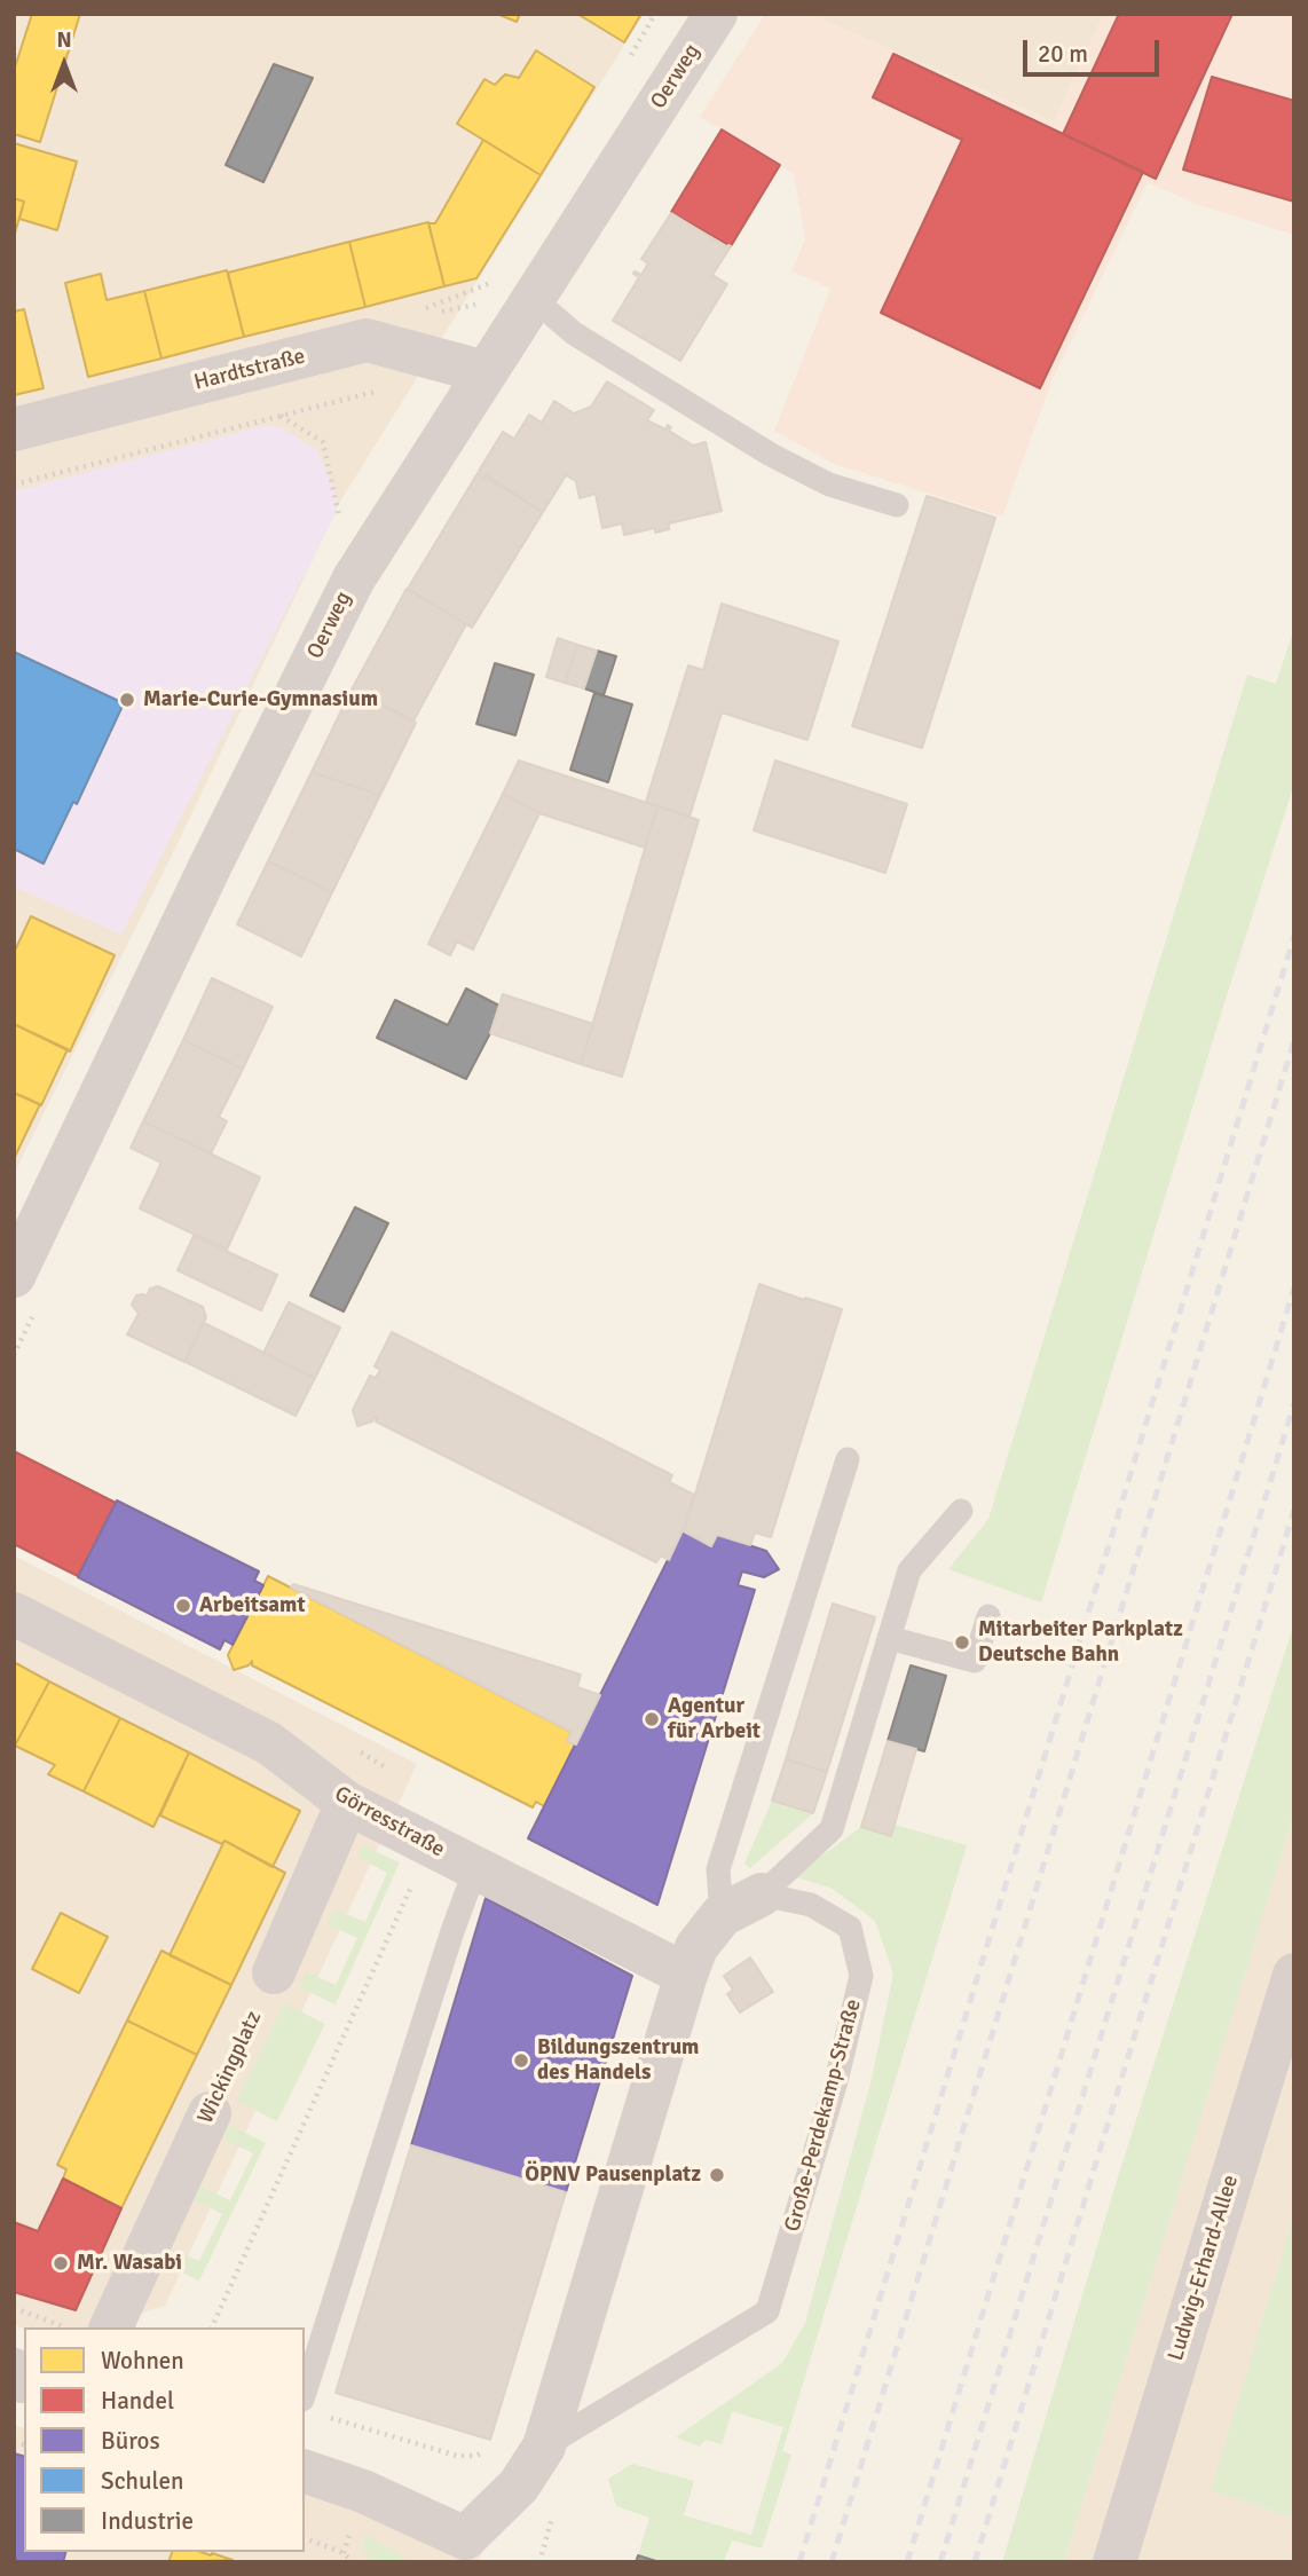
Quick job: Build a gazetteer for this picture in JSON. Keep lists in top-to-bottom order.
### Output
{
  "streets": {
    "street": [
      "Oerweg",
      "Hardtstraße",
      "Görresstraße",
      "Wickingplatz",
      "Große-Perdekamp-Straße",
      "Ludwig-Erhard-Allee"
    ]
  },
  "crossings": [
    ["Oerweg", "Hardtstraße"],
    ["Görresstraße", "Große-Perdekamp-Straße"]
  ],
  "places": [
    "Marie-Curie-Gymnasium",
    "Arbeitsamt",
    "Mitarbeiter Parkplatz Deutsche Bahn",
    "Agentur für Arbeit",
    "Bildungszentrum des Handels",
    "ÖPNV Pausenplatz",
    "Mr. Wasabi"
  ],
  "legend": [
    "Wohnen",
    "Handel",
    "Büros",
    "Schulen",
    "Industrie"
  ],
  "scale_bar": "20 m",
  "north": "top"
}
